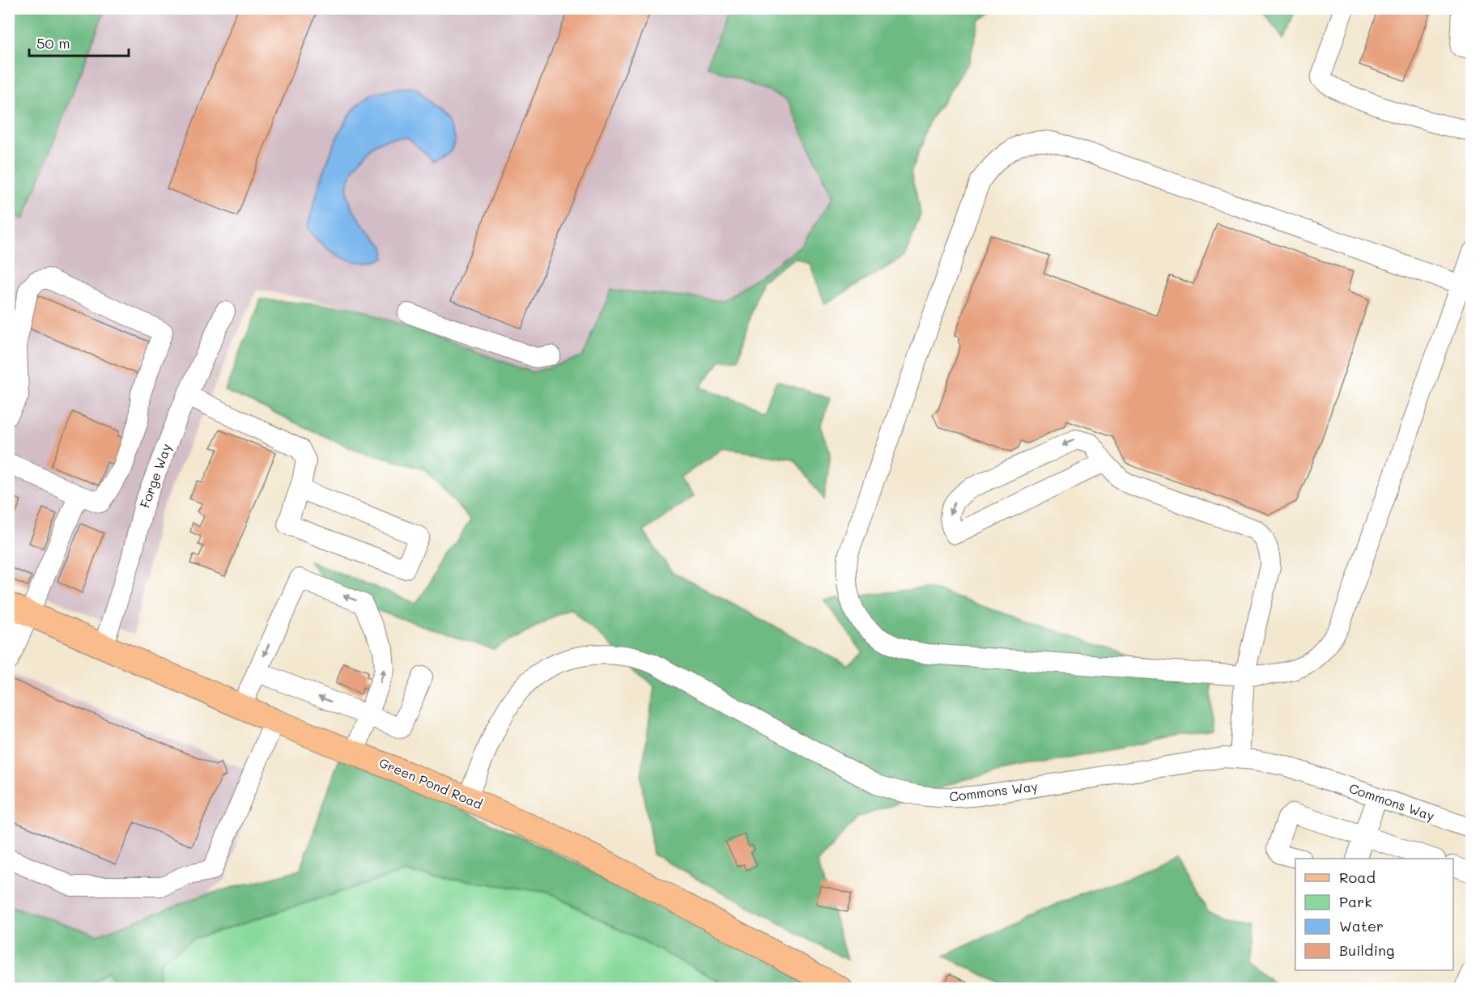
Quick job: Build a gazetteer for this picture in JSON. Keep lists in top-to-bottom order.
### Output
{
  "streets": {
    "main road": ["Green Pond Road"],
    "street": ["Forge Way", "Commons Way"]
  },
  "crossings": [
    ["Forge Way", "Green Pond Road"],
    ["Green Pond Road", "Commons Way"]
  ],
  "legend": [
    "Road",
    "Park",
    "Water",
    "Building"
  ],
  "scale_bar": "50 m"
}
